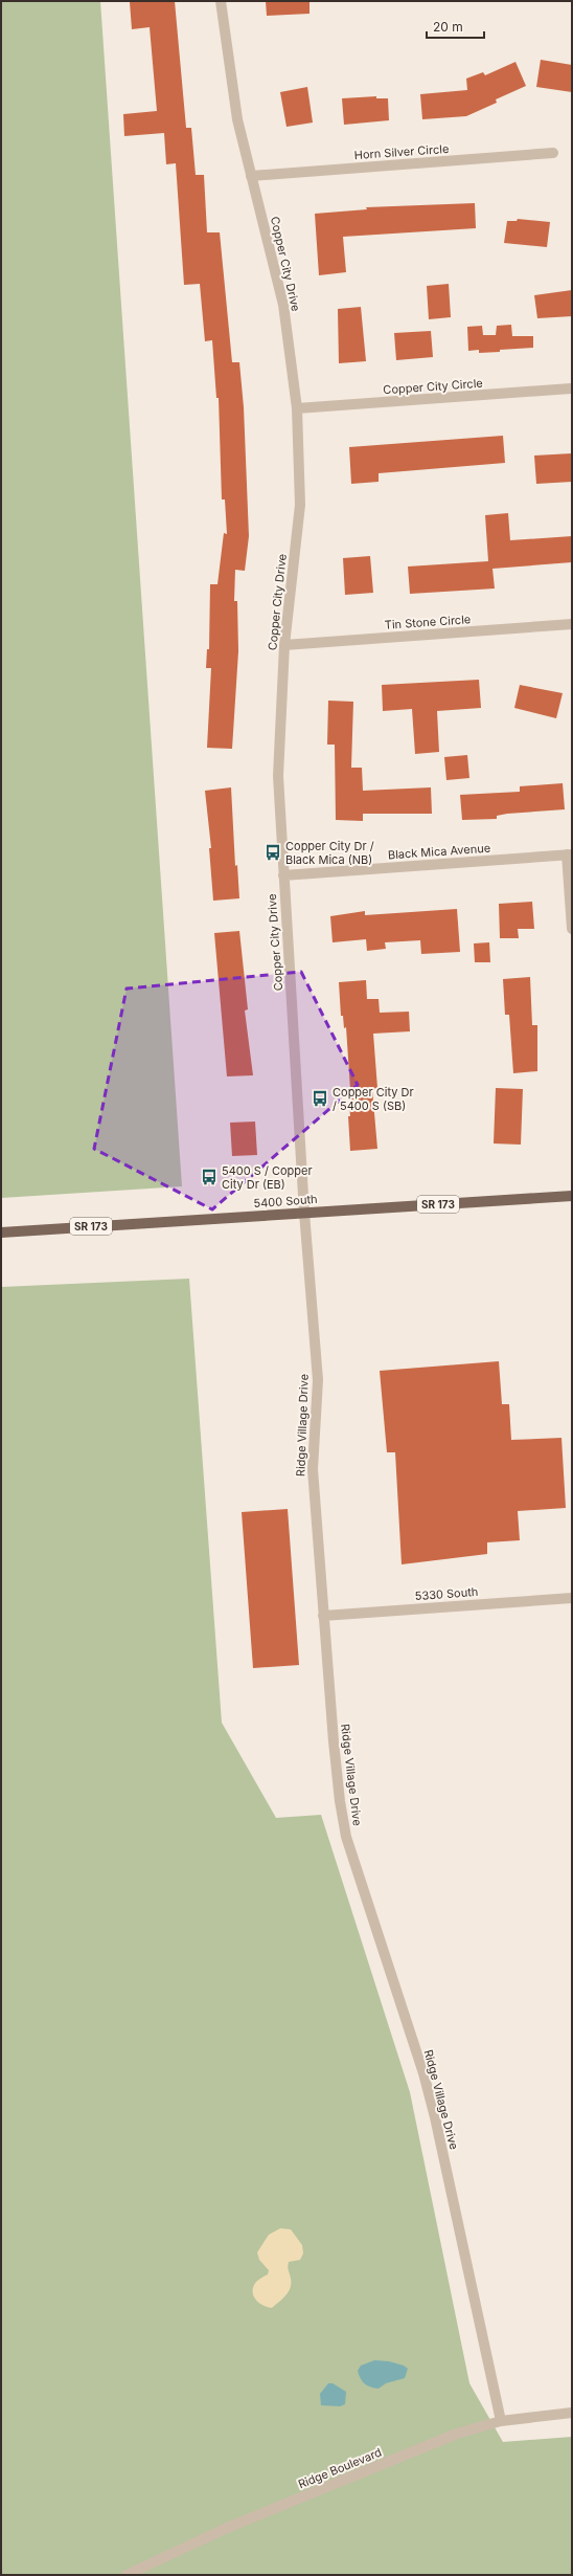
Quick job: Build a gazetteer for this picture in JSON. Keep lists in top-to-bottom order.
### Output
{
  "streets": {
    "main road": ["5400 South", "SR 173"],
    "street": [
      "Horn Silver Circle",
      "Copper City Drive",
      "Copper City Circle",
      "Tin Stone Circle",
      "Black Mica Avenue",
      "Ridge Village Drive",
      "5330 South",
      "Ridge Boulevard"
    ]
  },
  "crossings": [
    ["Horn Silver Circle", "Copper City Drive"],
    ["Copper City Drive", "Copper City Circle"],
    ["Copper City Drive", "Tin Stone Circle"],
    ["Copper City Drive", "Black Mica Avenue"],
    ["Copper City Drive", "5400 South"],
    ["Copper City Drive", "Ridge Village Drive"],
    ["5400 South", "Ridge Village Drive"],
    ["Ridge Village Drive", "5330 South"],
    ["Ridge Village Drive", "Ridge Boulevard"]
  ],
  "places": {
    "bus stop": ["Copper City Dr / Black Mica (NB)", "Copper City Dr / 5400 S (SB)", "5400 S / Copper City Dr (EB)"]
  },
  "scale_bar": "20 m"
}
